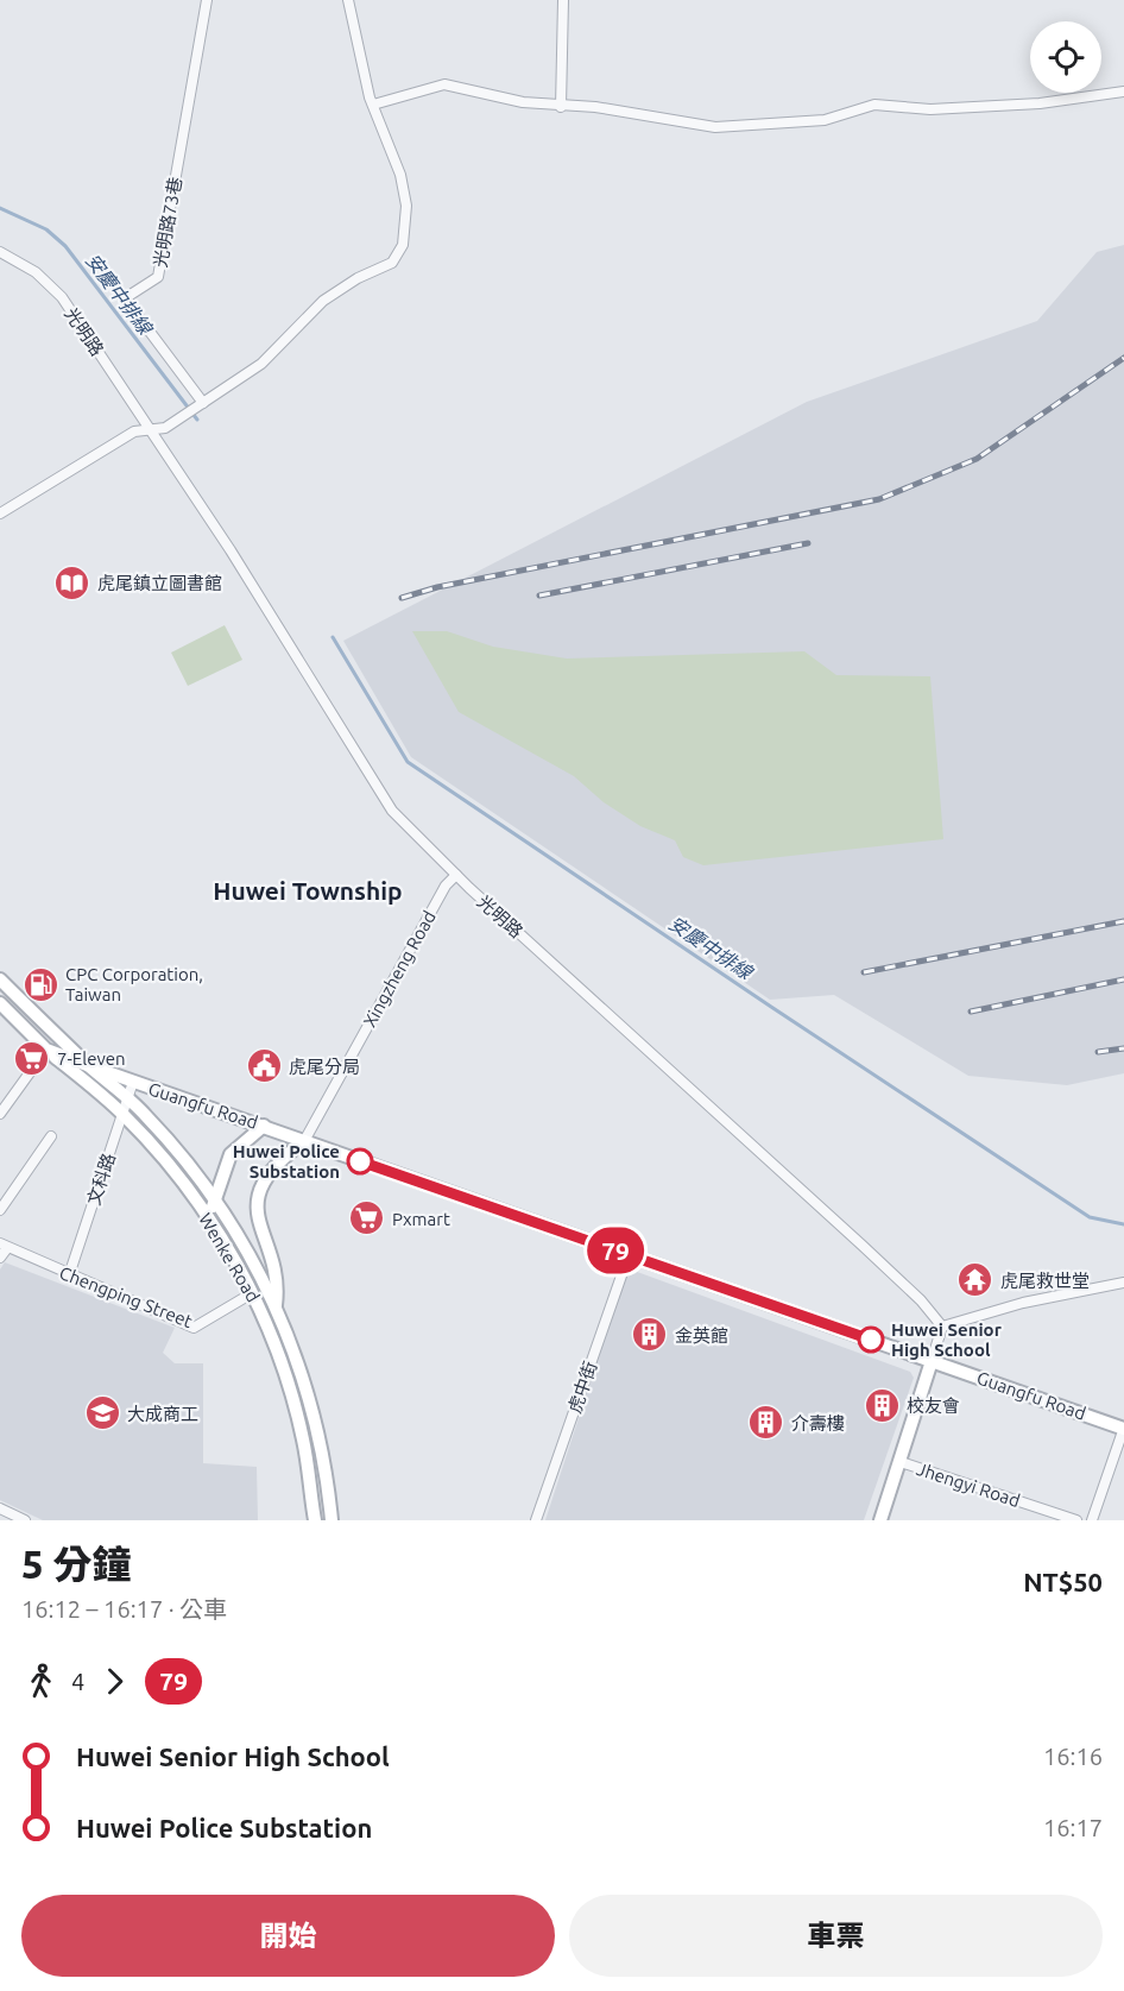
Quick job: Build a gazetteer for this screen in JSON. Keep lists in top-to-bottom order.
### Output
{
  "streets": {
    "main road": ["Guangfu Road", "Wenke Road"],
    "street": [
      "光明路73巷",
      "光明路",
      "Xingzheng Road",
      "文科路",
      "Chengping Street",
      "虎中街",
      "Jhengyi Road"
    ]
  },
  "crossings": [
    ["光明路", "Xingzheng Road"],
    ["Xingzheng Road", "Guangfu Road"],
    ["Guangfu Road", "文科路"],
    ["Guangfu Road", "Wenke Road"],
    ["Guangfu Road", "虎中街"],
    ["文科路", "Wenke Road"],
    ["文科路", "Chengping Street"],
    ["Wenke Road", "Chengping Street"]
  ],
  "districts": ["Huwei Township"],
  "water": ["安慶中排線"],
  "places": {
    "library": ["虎尾鎮立圖書館"],
    "fuel station": ["CPC Corporation, Taiwan"],
    "supermarket": ["7-Eleven", "Pxmart"],
    "public building": ["虎尾分局"],
    "other": ["Huwei Police Substation", "Huwei Senior High School"],
    "temple": ["虎尾救世堂"],
    "building": ["金英館", "校友會", "介壽樓"],
    "school or university": ["大成商工"]
  },
  "lines": ["bus line 79"],
  "page": {
    "on_map": "79",
    "heading": ["5 分鐘", "16:12 – 16:17 · 公車", "NT$50"],
    "legs": ["4", "79"],
    "list": [
      {
        "name": "Huwei Senior High School",
        "value": "16:16"
      },
      {
        "name": "Huwei Police Substation",
        "value": "16:17"
      }
    ],
    "buttons": ["開始", "車票"]
  }
}
